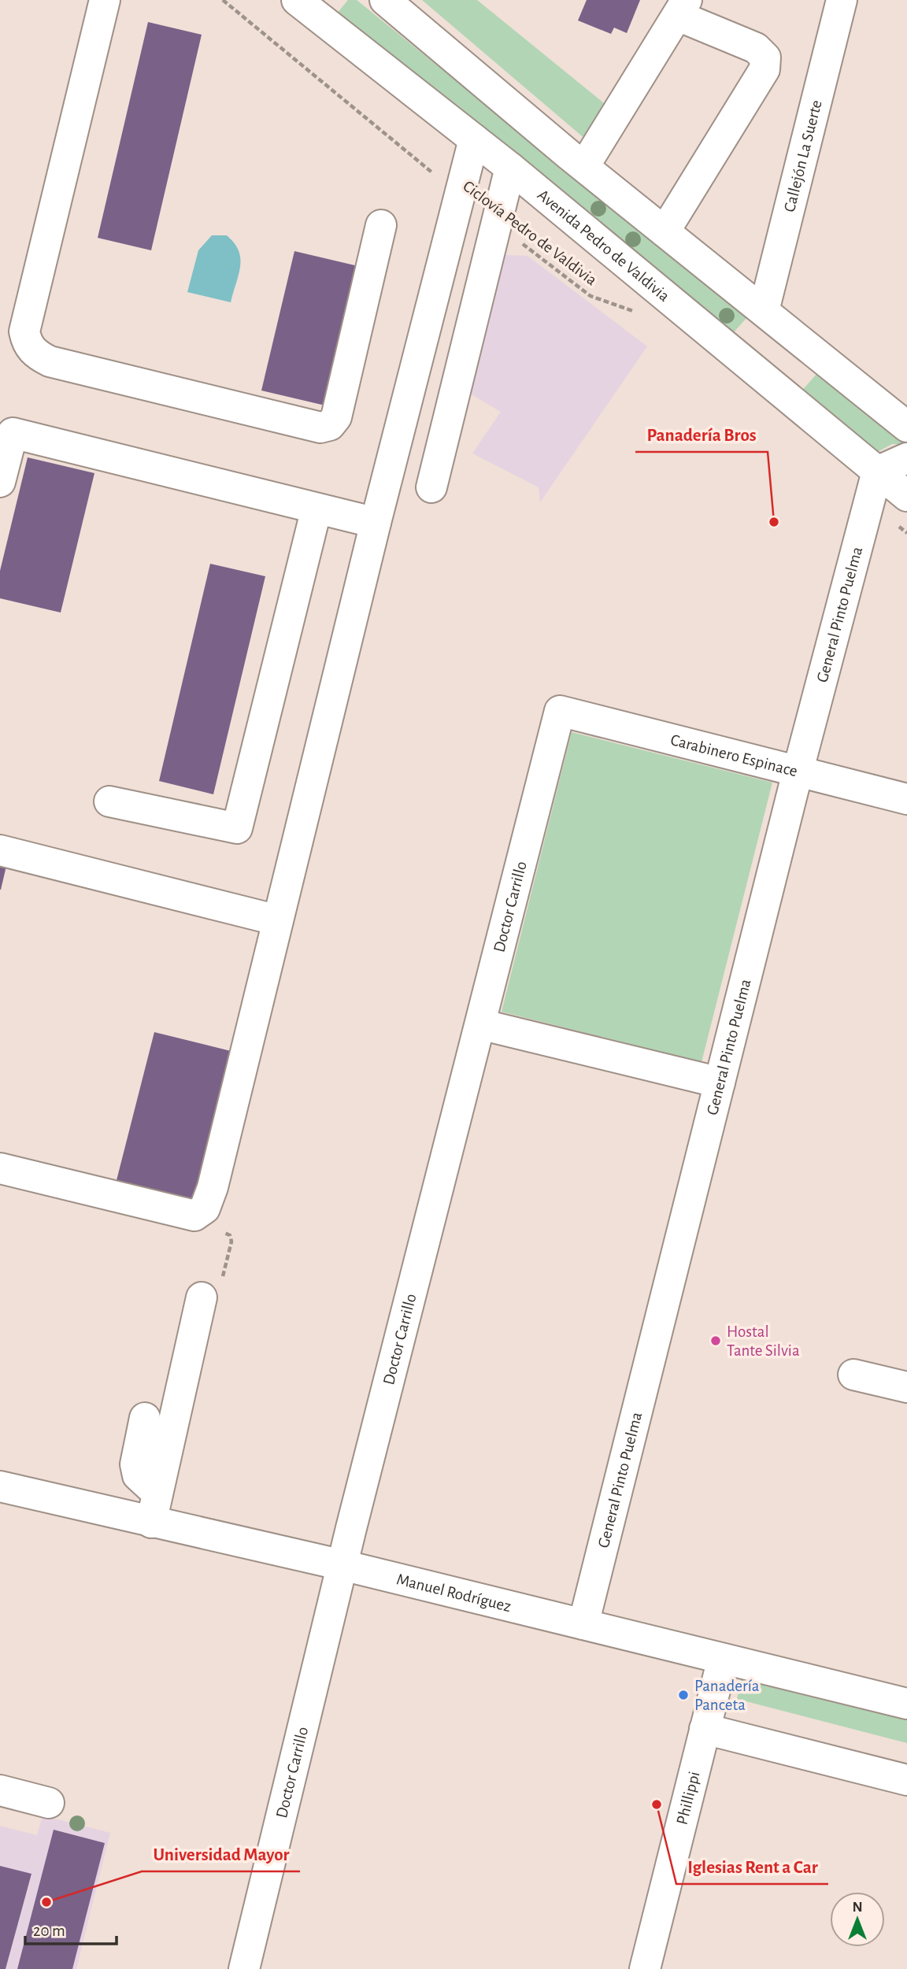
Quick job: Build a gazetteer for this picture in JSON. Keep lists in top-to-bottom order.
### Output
{
  "streets": {
    "street": [
      "Callejón La Suerte",
      "Avenida Pedro de Valdivia",
      "General Pinto Puelma",
      "Carabinero Espinace",
      "Doctor Carrillo",
      "Manuel Rodríguez",
      "Phillippi"
    ],
    "path": ["Ciclovía Pedro de Valdivia"]
  },
  "crossings": [
    ["Avenida Pedro de Valdivia", "General Pinto Puelma"],
    ["General Pinto Puelma", "Carabinero Espinace"],
    ["General Pinto Puelma", "Manuel Rodríguez"],
    ["Carabinero Espinace", "Doctor Carrillo"],
    ["Doctor Carrillo", "Manuel Rodríguez"],
    ["Manuel Rodríguez", "Phillippi"]
  ],
  "places": [
    "Panadería Bros",
    "Hostal Tante Silvia",
    "Panadería Panceta",
    "Iglesias Rent a Car",
    "Universidad Mayor"
  ],
  "scale_bar": "20 m",
  "north": "top"
}
